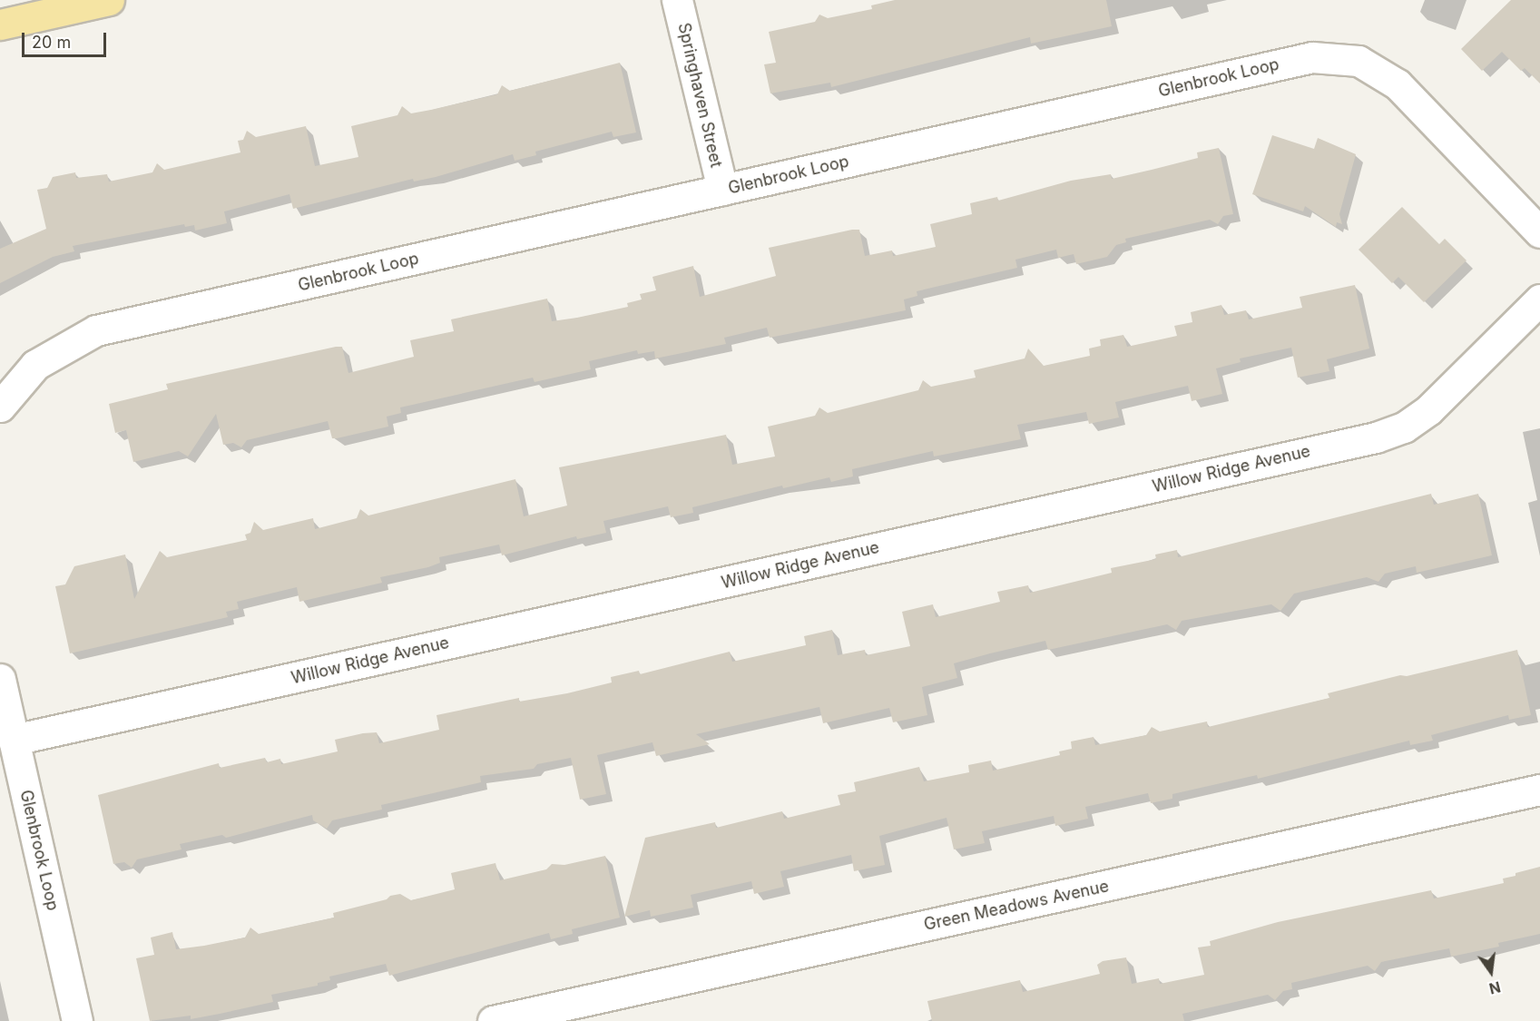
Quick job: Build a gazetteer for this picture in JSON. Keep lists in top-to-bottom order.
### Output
{
  "streets": {
    "street": [
      "Glenbrook Loop",
      "Springhaven Street",
      "Willow Ridge Avenue",
      "Green Meadows Avenue"
    ]
  },
  "crossings": [
    ["Glenbrook Loop", "Springhaven Street"],
    ["Glenbrook Loop", "Willow Ridge Avenue"]
  ],
  "scale_bar": "20 m",
  "north": "bottom"
}
